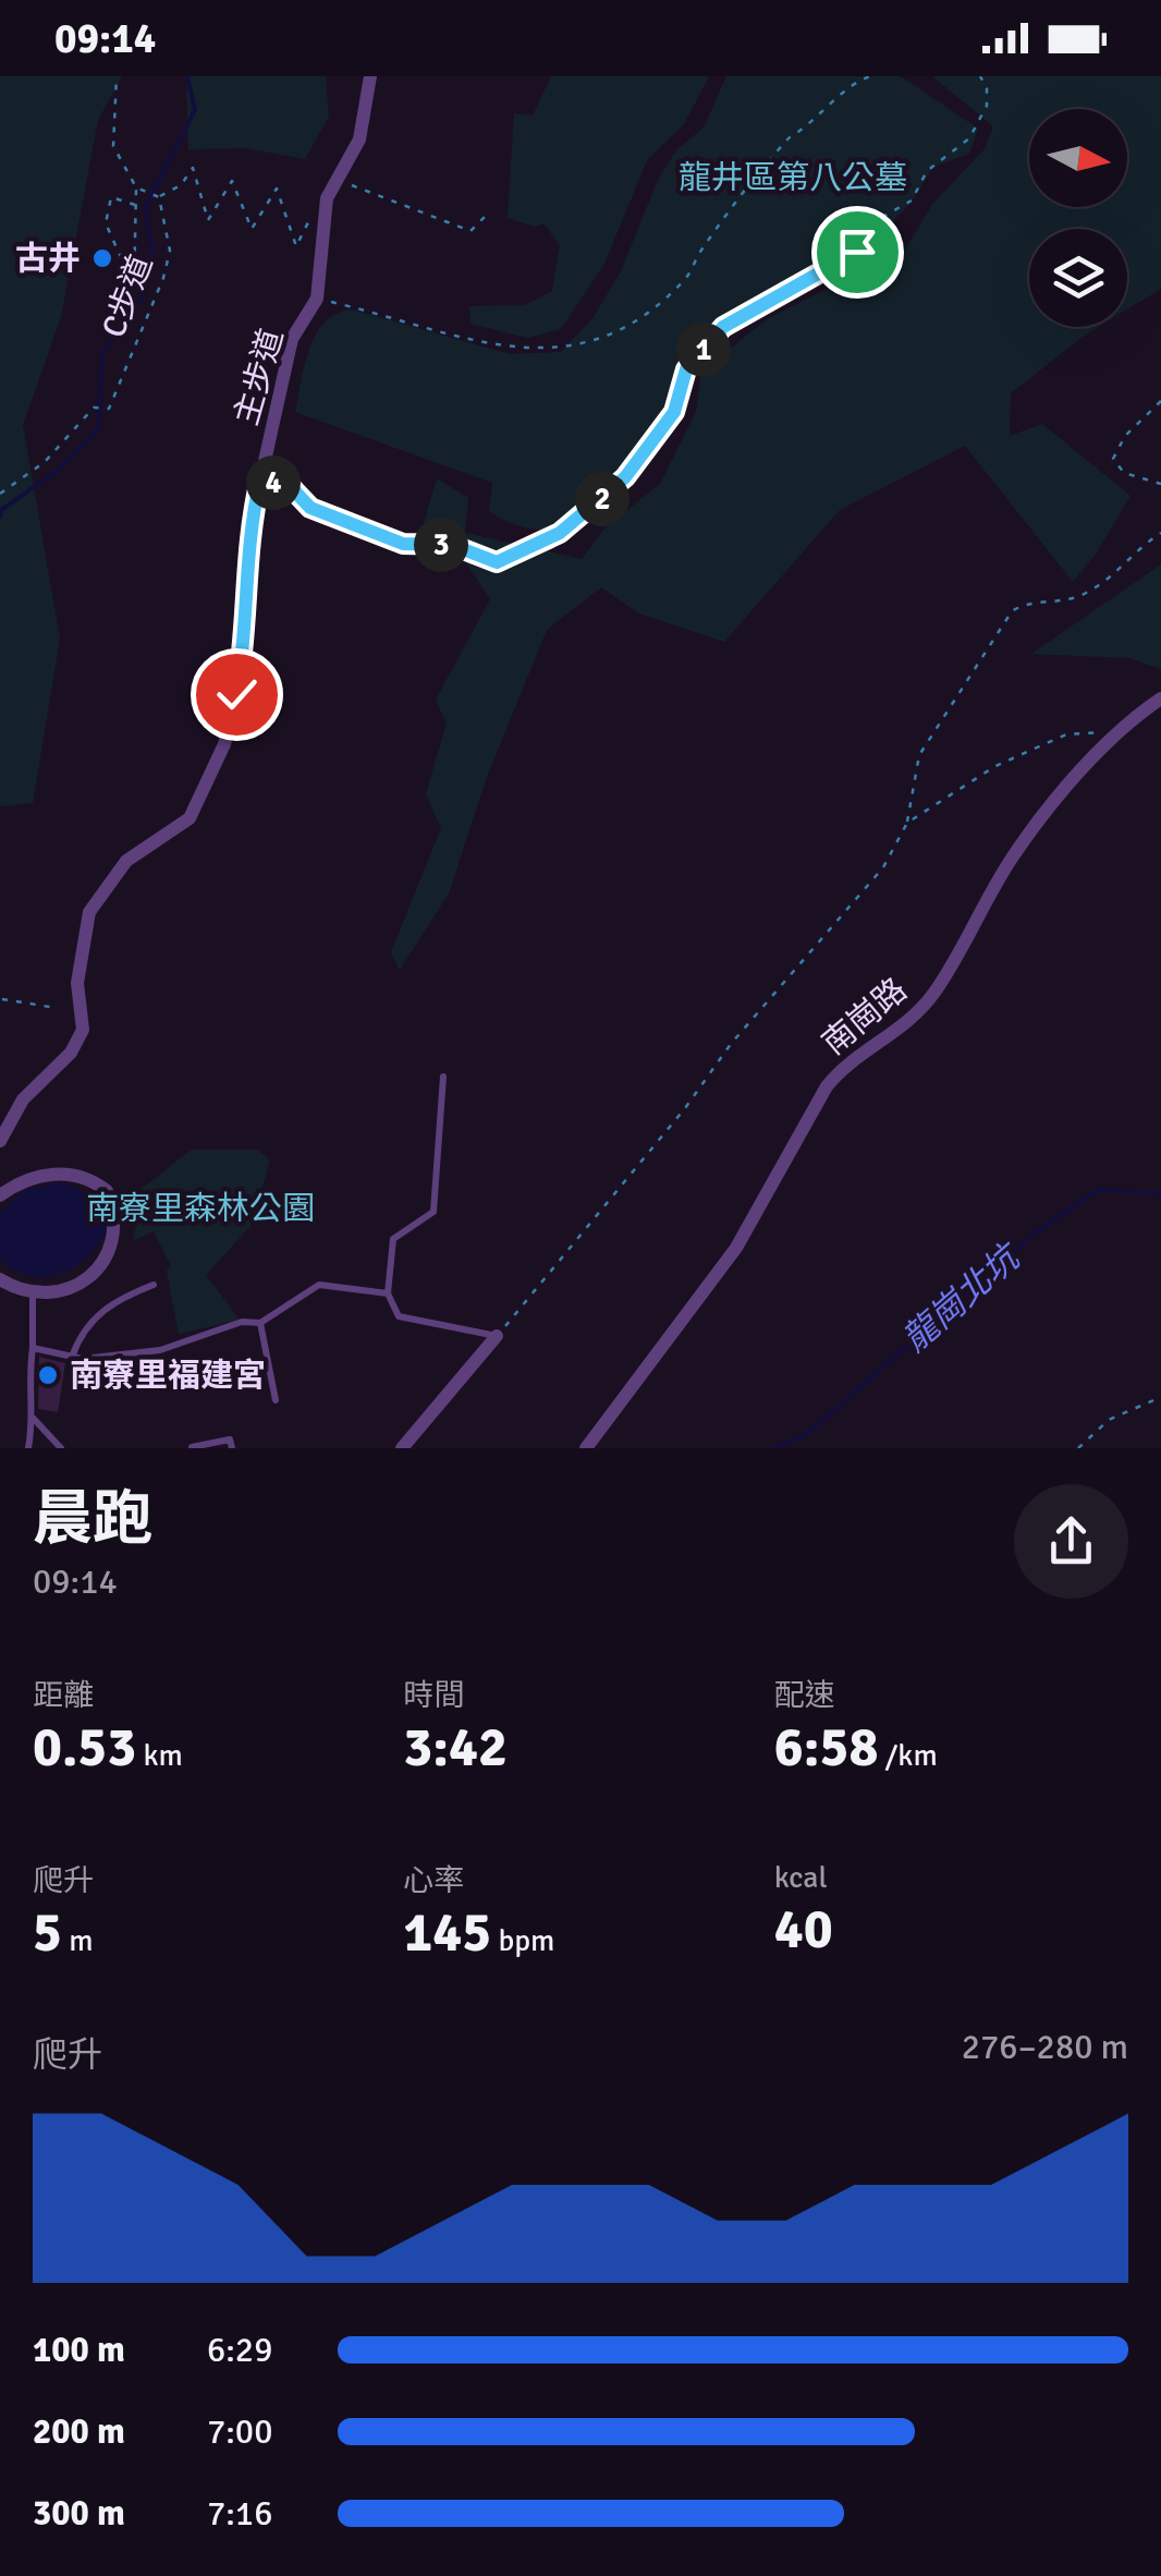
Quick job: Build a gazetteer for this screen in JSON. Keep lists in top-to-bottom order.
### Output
{
  "streets": {
    "street": ["主步道", "南崗路"],
    "path": ["C步道"]
  },
  "water": ["龍崗北坑"],
  "parks": ["龍井區第八公墓", "南寮里森林公園"],
  "places": ["古井", "南寮里福建宮"],
  "north": "right",
  "page": {
    "status": "09:14",
    "pins": [
      "1",
      "4",
      "2",
      "3"
    ],
    "heading": ["晨跑", "09:14"],
    "stats": [
      ["距離", "0.53 km"],
      ["時間", "3:42"],
      ["配速", "6:58 /km"],
      ["爬升", "5 m"],
      ["心率", "145 bpm"],
      ["kcal", "40"]
    ],
    "chart": ["爬升", "276–280 m"],
    "list": [
      {
        "name": "100 m",
        "note": "6:29"
      },
      {
        "name": "200 m",
        "note": "7:00"
      },
      {
        "name": "300 m",
        "note": "7:16"
      }
    ]
  }
}
